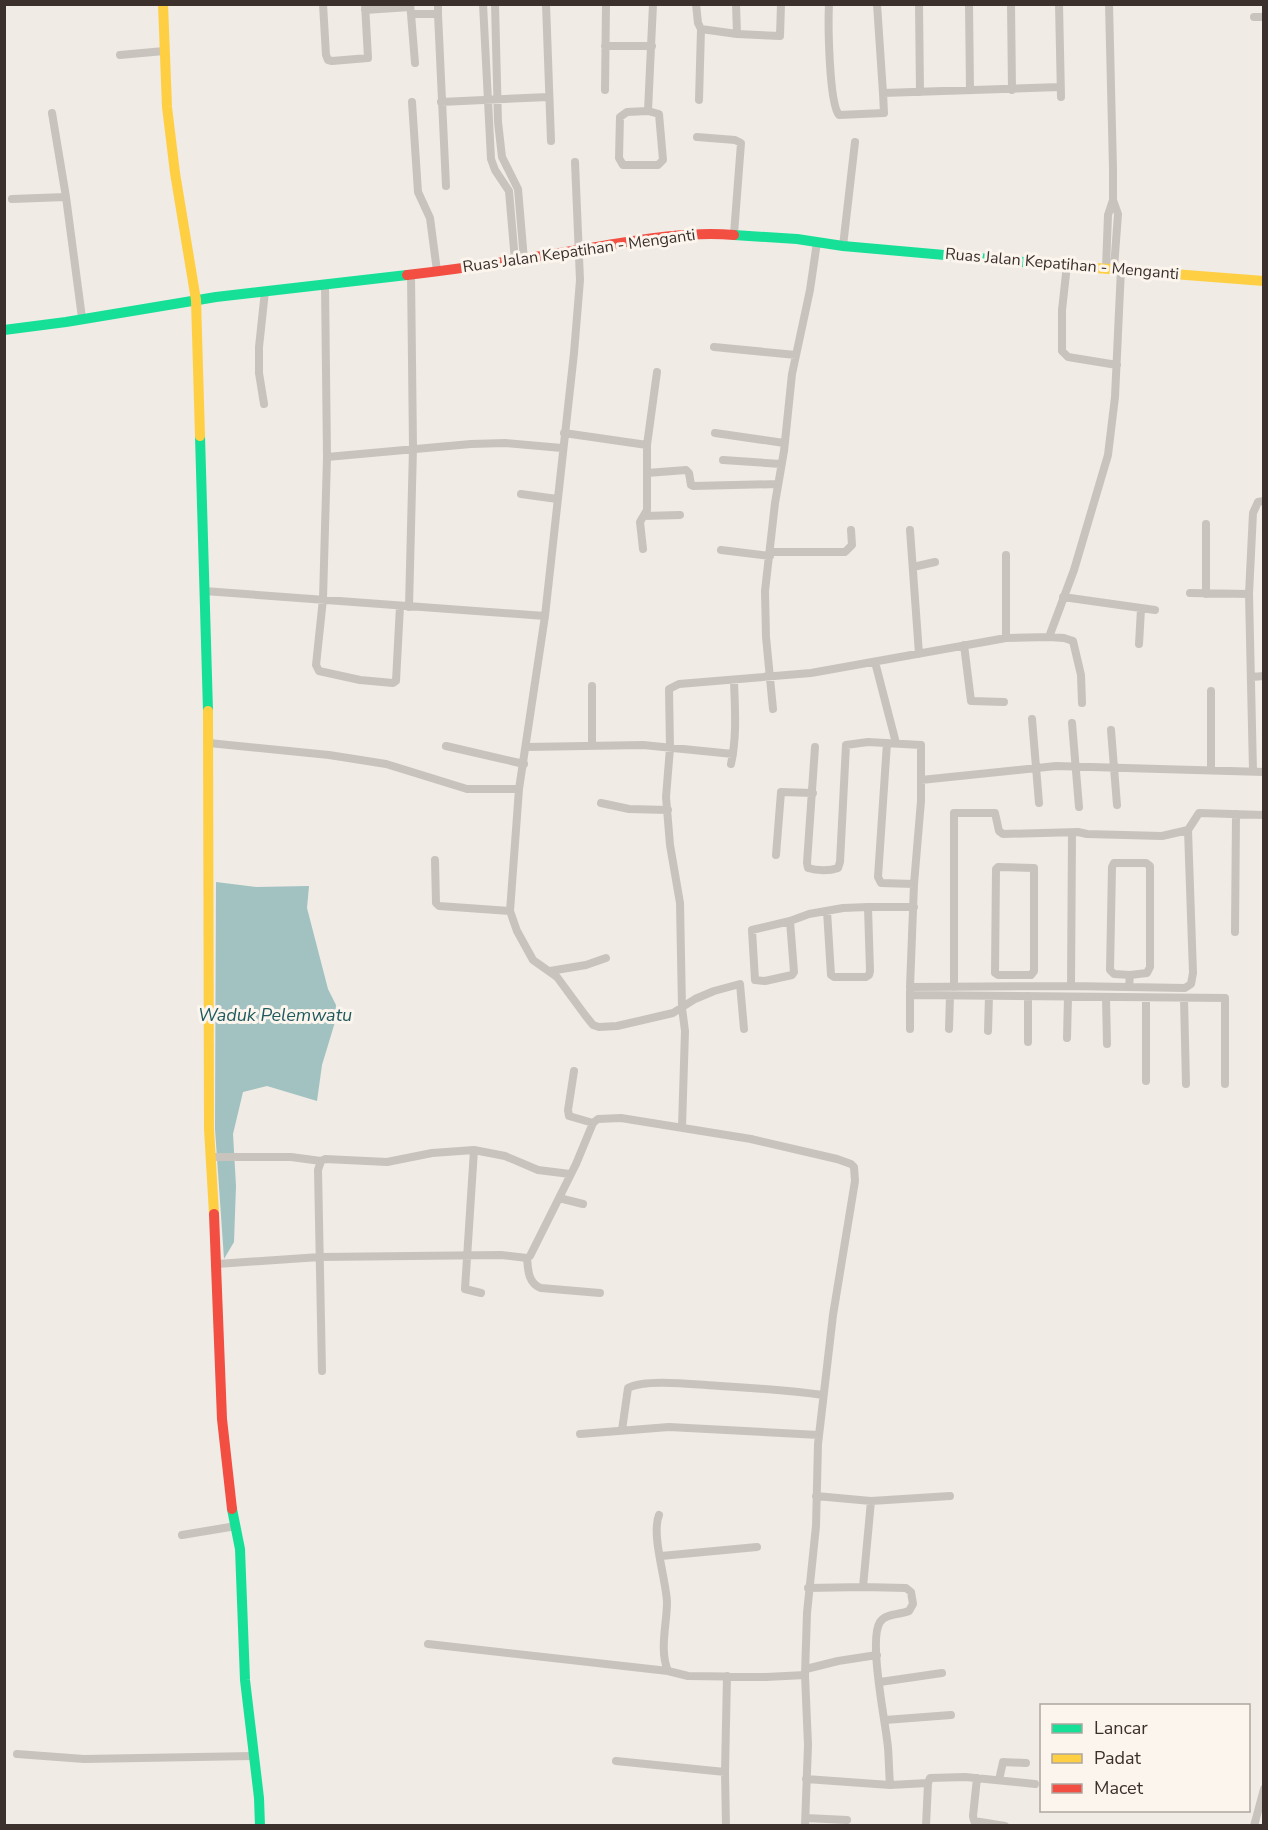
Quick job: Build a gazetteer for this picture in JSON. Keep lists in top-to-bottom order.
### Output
{
  "streets": {
    "street": ["Ruas Jalan Kepatihan - Menganti"]
  },
  "water": ["Waduk Pelemwatu"],
  "legend": ["Lancar", "Padat", "Macet"]
}
